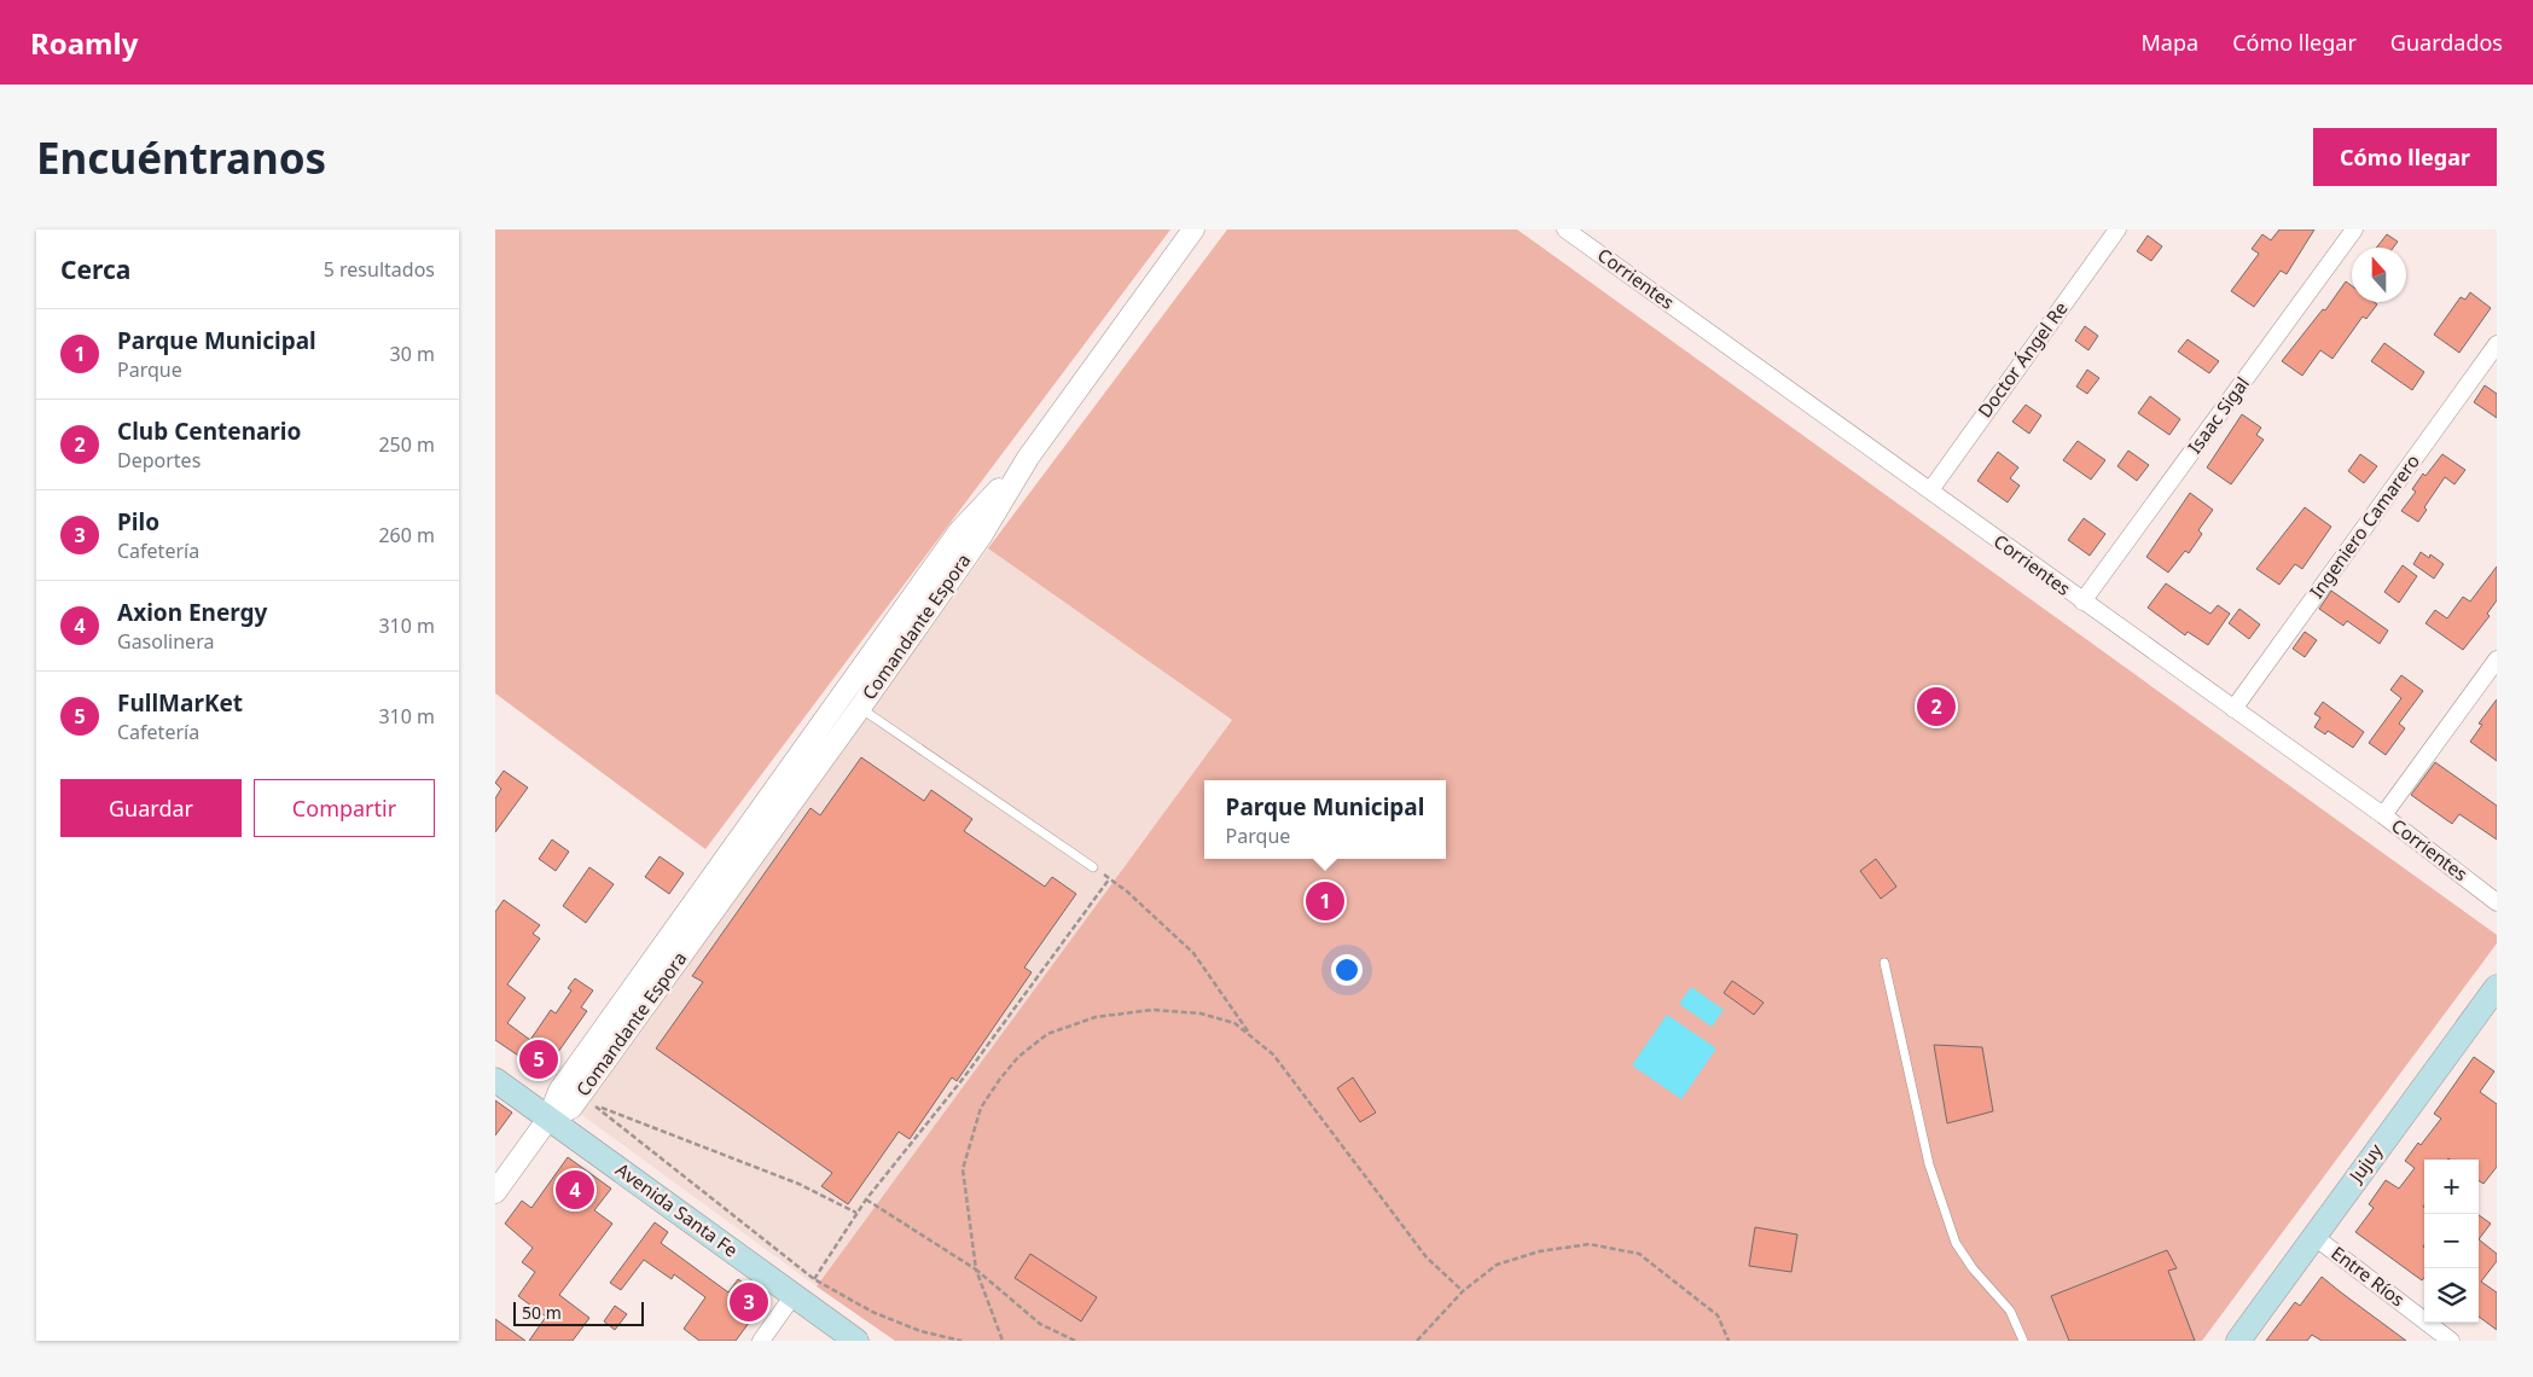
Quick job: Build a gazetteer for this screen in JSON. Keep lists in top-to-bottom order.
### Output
{
  "streets": {
    "main road": ["Jujuy", "Avenida Santa Fe"],
    "street": [
      "Corrientes",
      "Doctor Ángel Re",
      "Isaac Sigal",
      "Ingeniero Camarero",
      "Comandante Espora",
      "Entre Ríos"
    ]
  },
  "crossings": [
    ["Corrientes", "Doctor Ángel Re"],
    ["Corrientes", "Isaac Sigal"],
    ["Corrientes", "Ingeniero Camarero"],
    ["Comandante Espora", "Avenida Santa Fe"],
    ["Jujuy", "Entre Ríos"]
  ],
  "scale_bar": "50 m",
  "north": "top",
  "page": {
    "header": "Roamly",
    "nav": ["Mapa", "Cómo llegar", "Guardados"],
    "buttons": [
      "Cómo llegar",
      ["Guardar", "Compartir"]
    ],
    "title": "Encuéntranos",
    "heading": ["Cerca", "5 resultados"],
    "list": [
      {
        "mark": "1",
        "name": "Parque Municipal",
        "note": "Parque",
        "value": "30 m"
      },
      {
        "mark": "2",
        "name": "Club Centenario",
        "note": "Deportes",
        "value": "250 m"
      },
      {
        "mark": "3",
        "name": "Pilo",
        "note": "Cafetería",
        "value": "260 m"
      },
      {
        "mark": "4",
        "name": "Axion Energy",
        "note": "Gasolinera",
        "value": "310 m"
      },
      {
        "mark": "5",
        "name": "FullMarKet",
        "note": "Cafetería",
        "value": "310 m"
      }
    ],
    "pins": [
      "2",
      "1",
      "5",
      "4",
      "3"
    ],
    "popup": ["Parque Municipal", "Parque"],
    "map_buttons": ["+", "−"],
    "scale": "50 m"
  }
}
